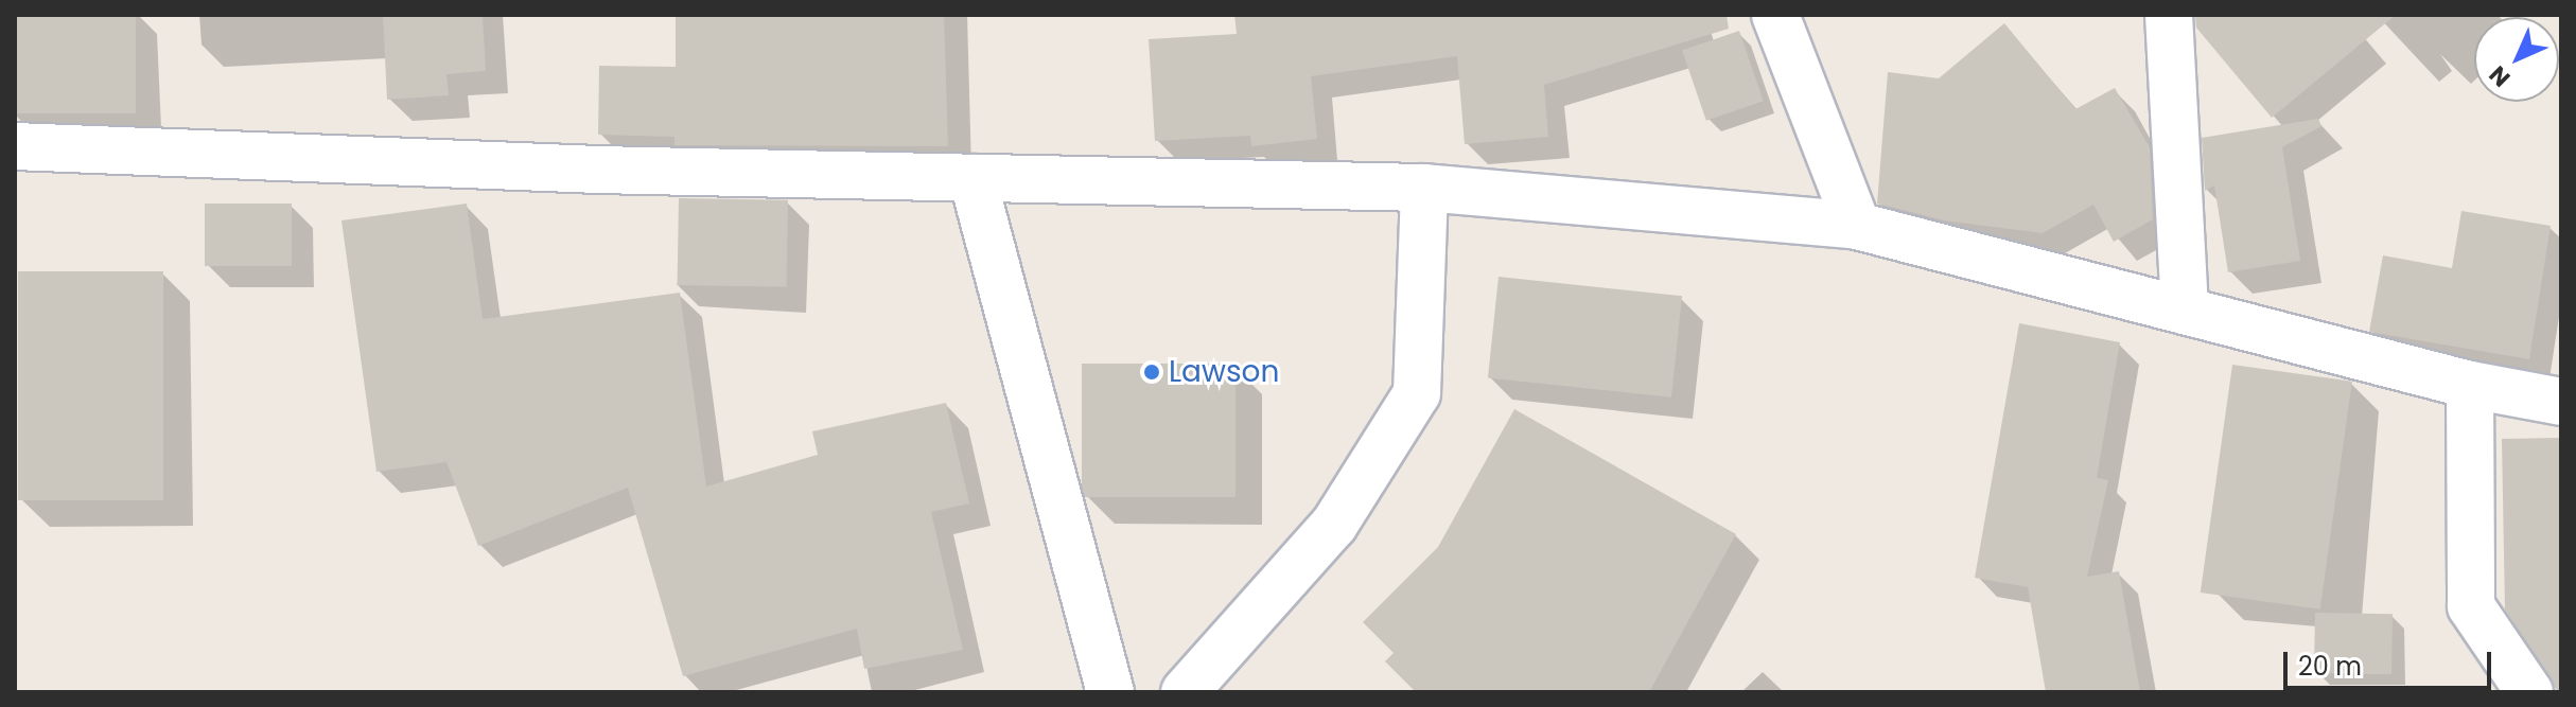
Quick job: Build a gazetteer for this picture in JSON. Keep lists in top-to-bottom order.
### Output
{
  "places": ["Lawson"],
  "scale_bar": "20 m",
  "north": "bottom left"
}
